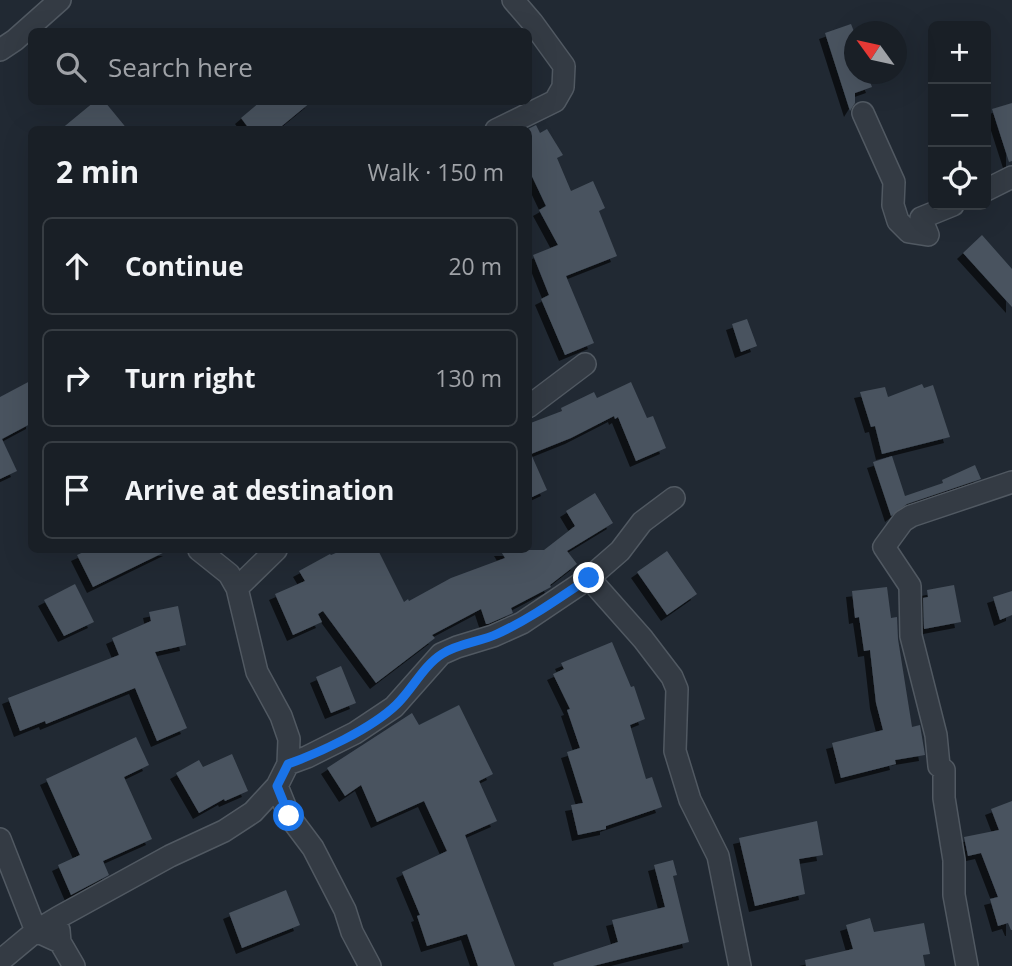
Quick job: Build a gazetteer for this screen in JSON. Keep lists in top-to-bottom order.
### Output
{
  "north": "top left",
  "page": {
    "map_buttons": ["+", "−"],
    "search": "Search here",
    "heading": ["2 min", "Walk · 150 m"],
    "list": [
      ["Continue", "20 m"],
      ["Turn right", "130 m"],
      "Arrive at destination"
    ]
  }
}
